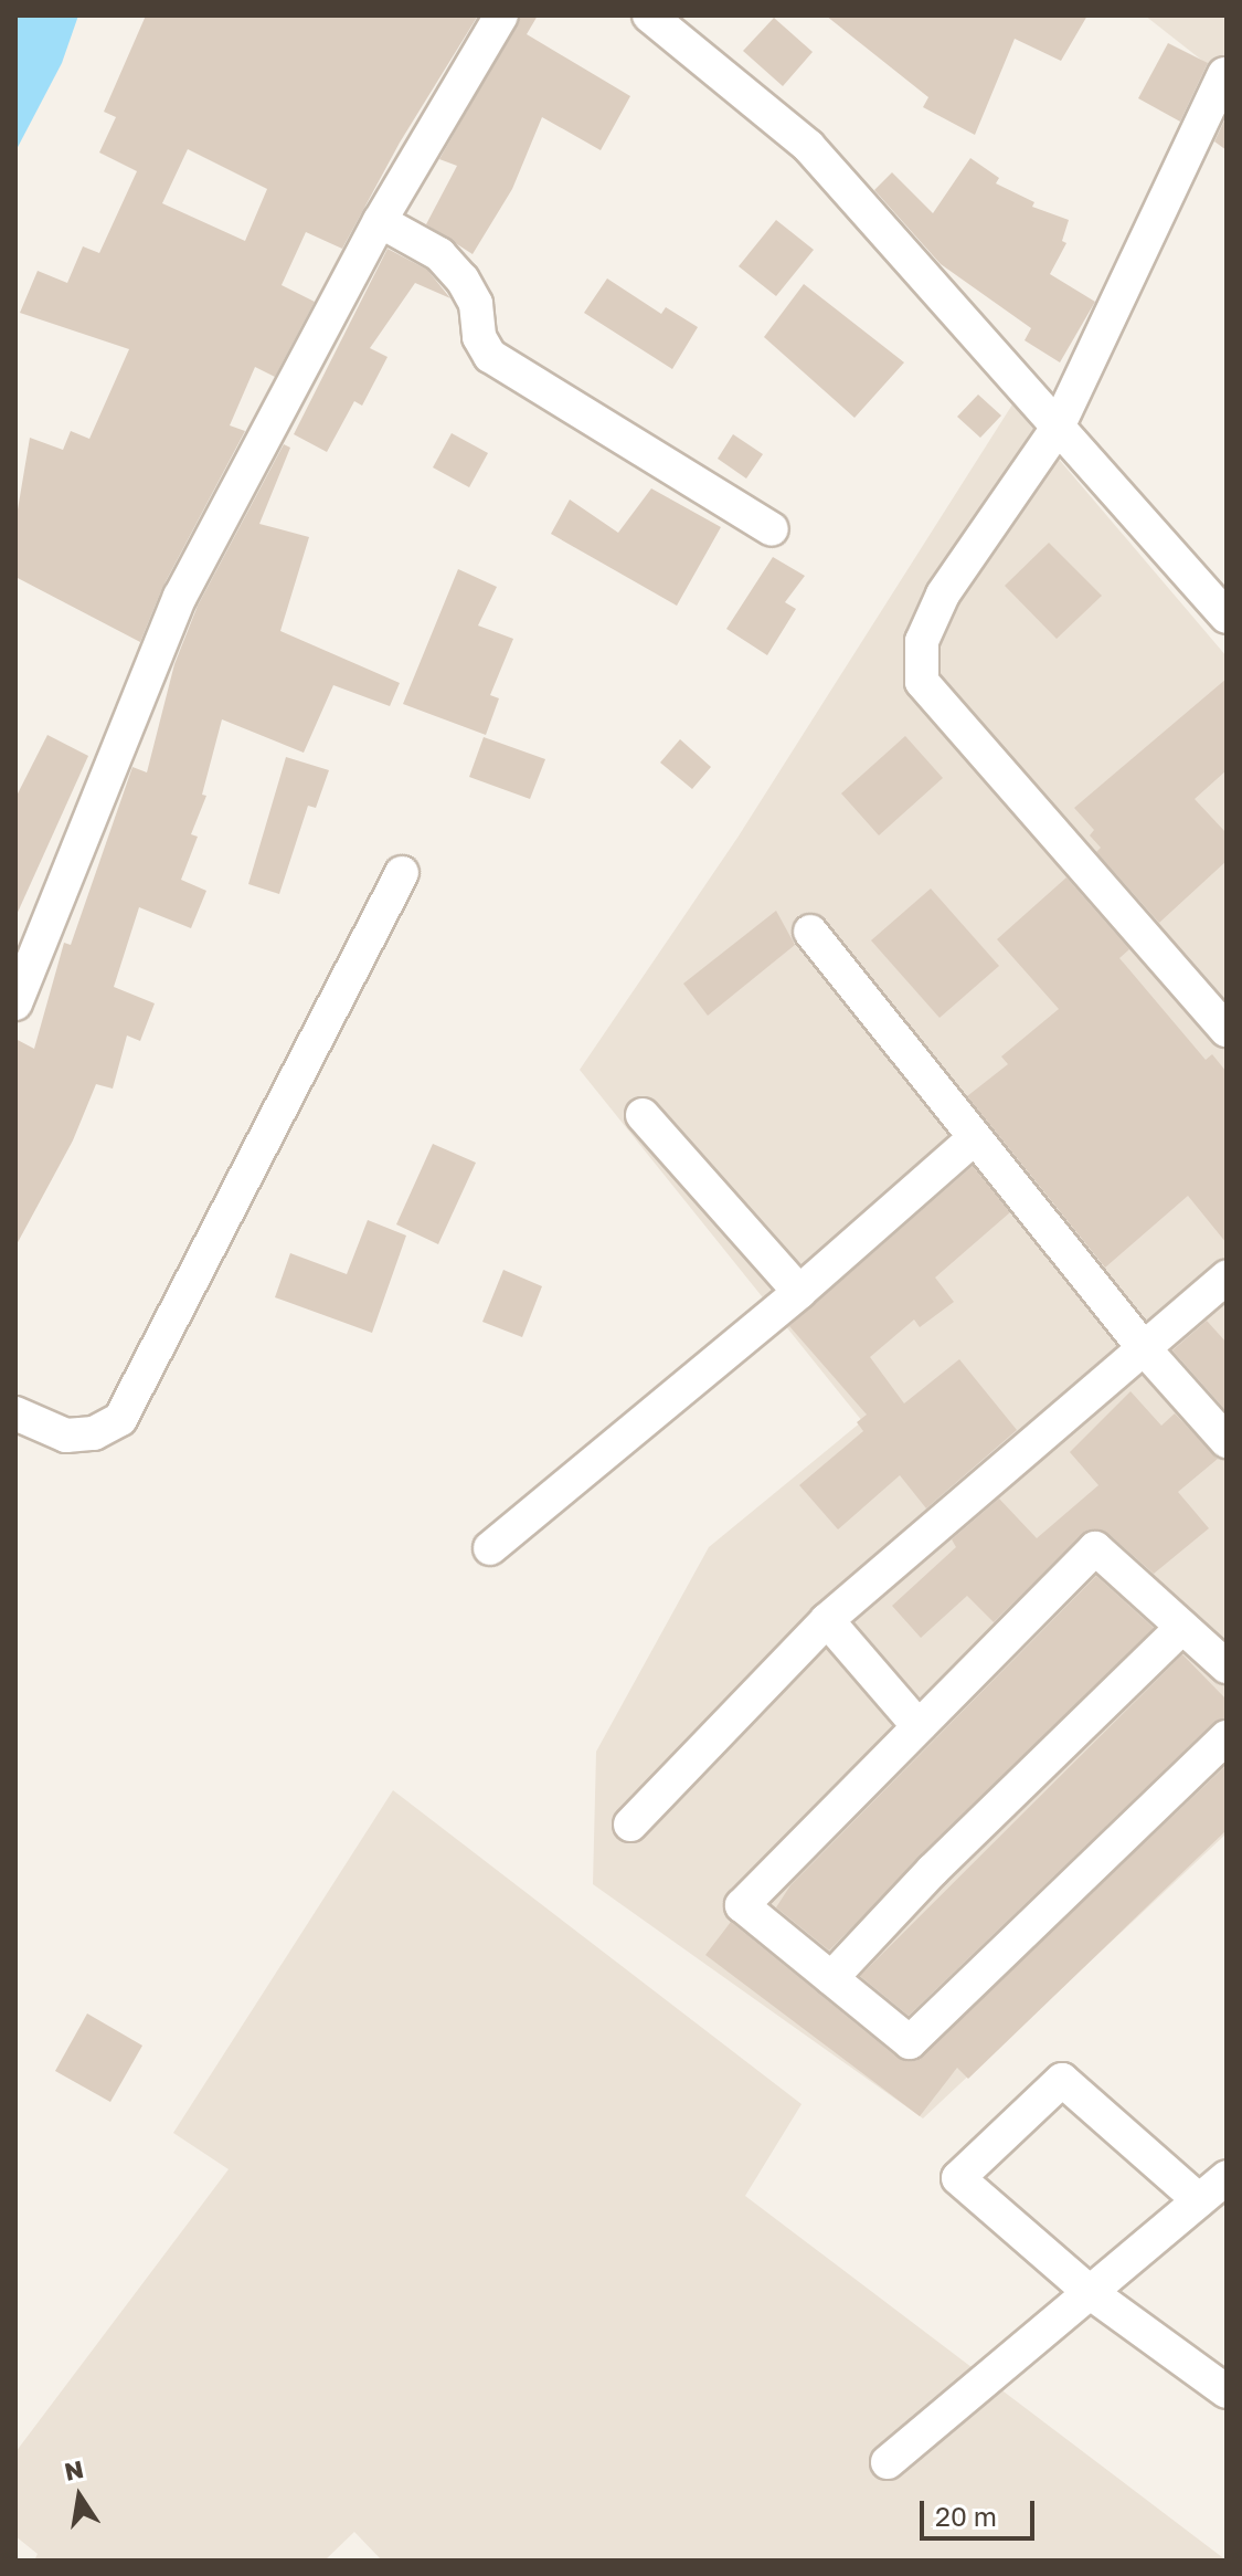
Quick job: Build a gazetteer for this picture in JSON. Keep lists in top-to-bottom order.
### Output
{
  "scale_bar": "20 m",
  "north": "top"
}
